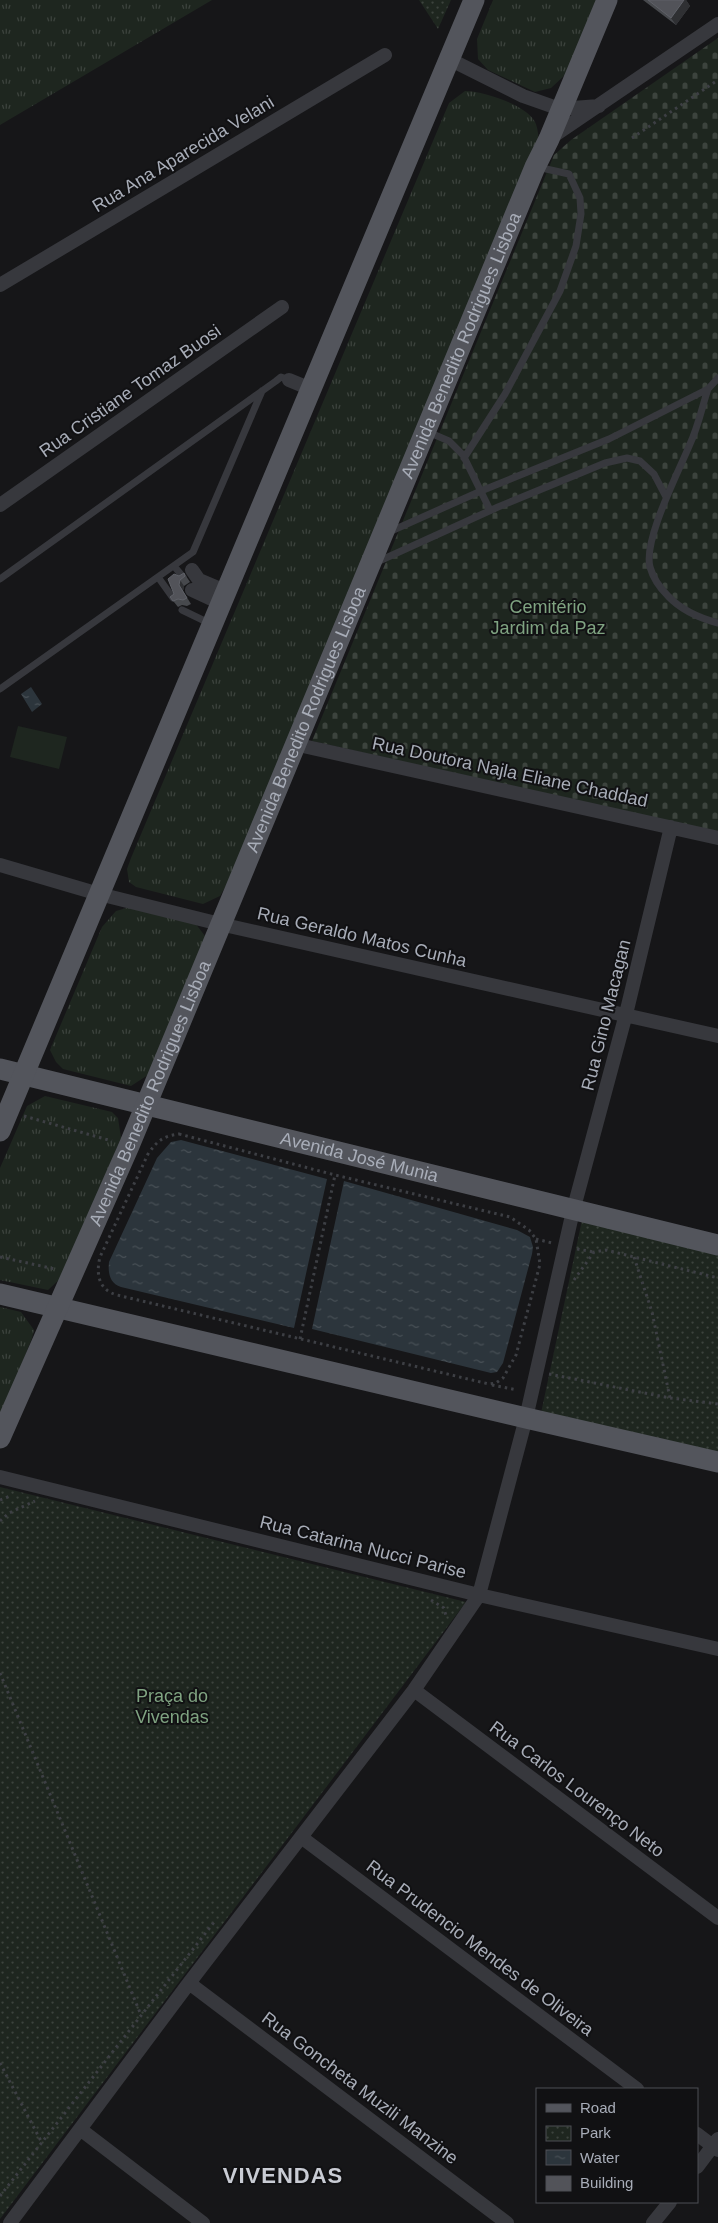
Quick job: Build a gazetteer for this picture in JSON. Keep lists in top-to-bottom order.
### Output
{
  "streets": {
    "main road": ["Avenida Benedito Rodrigues Lisboa", "Avenida José Munia"],
    "street": [
      "Rua Ana Aparecida Velani",
      "Rua Cristiane Tomaz Buosi",
      "Rua Doutora Najla Eliane Chaddad",
      "Rua Geraldo Matos Cunha",
      "Rua Gino Macagan",
      "Rua Catarina Nucci Parise",
      "Rua Carlos Lourenço Neto",
      "Rua Prudencio Mendes de Oliveira",
      "Rua Goncheta Muzili Manzine"
    ]
  },
  "crossings": [
    ["Avenida Benedito Rodrigues Lisboa", "Rua Doutora Najla Eliane Chaddad"],
    ["Avenida Benedito Rodrigues Lisboa", "Rua Geraldo Matos Cunha"],
    ["Avenida Benedito Rodrigues Lisboa", "Avenida José Munia"],
    ["Rua Doutora Najla Eliane Chaddad", "Rua Gino Macagan"],
    ["Rua Geraldo Matos Cunha", "Rua Gino Macagan"],
    ["Rua Gino Macagan", "Avenida José Munia"],
    ["Rua Gino Macagan", "Rua Catarina Nucci Parise"],
    ["Rua Gino Macagan", "Rua Carlos Lourenço Neto"],
    ["Rua Gino Macagan", "Rua Prudencio Mendes de Oliveira"],
    ["Rua Gino Macagan", "Rua Goncheta Muzili Manzine"]
  ],
  "districts": ["VIVENDAS"],
  "parks": ["Cemitério Jardim da Paz", "Praça do Vivendas"],
  "legend": [
    "Road",
    "Park",
    "Water",
    "Building"
  ]
}
